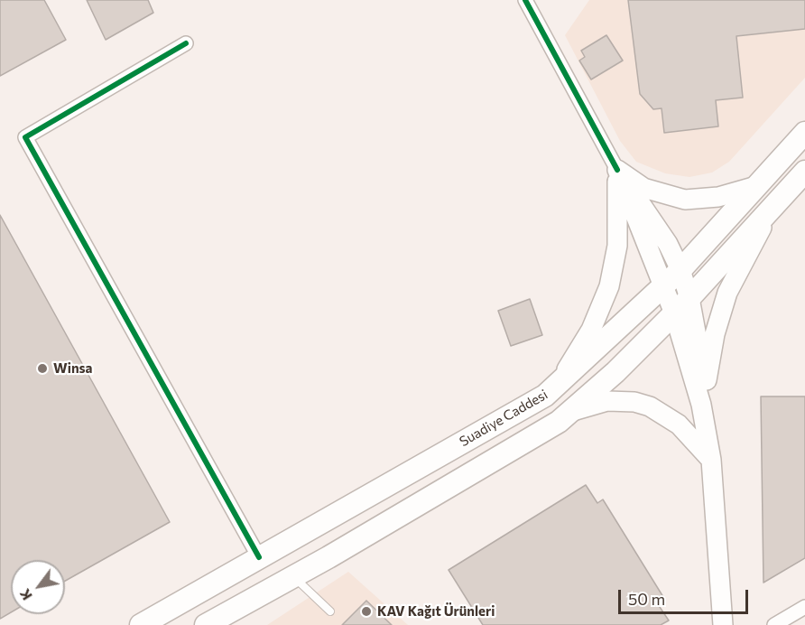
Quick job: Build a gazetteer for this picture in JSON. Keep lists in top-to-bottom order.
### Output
{
  "streets": {
    "main road": ["Suadiye Caddesi"]
  },
  "places": ["Winsa", "KAV Kağıt Ürünleri"],
  "scale_bar": "50 m",
  "north": "bottom left"
}
